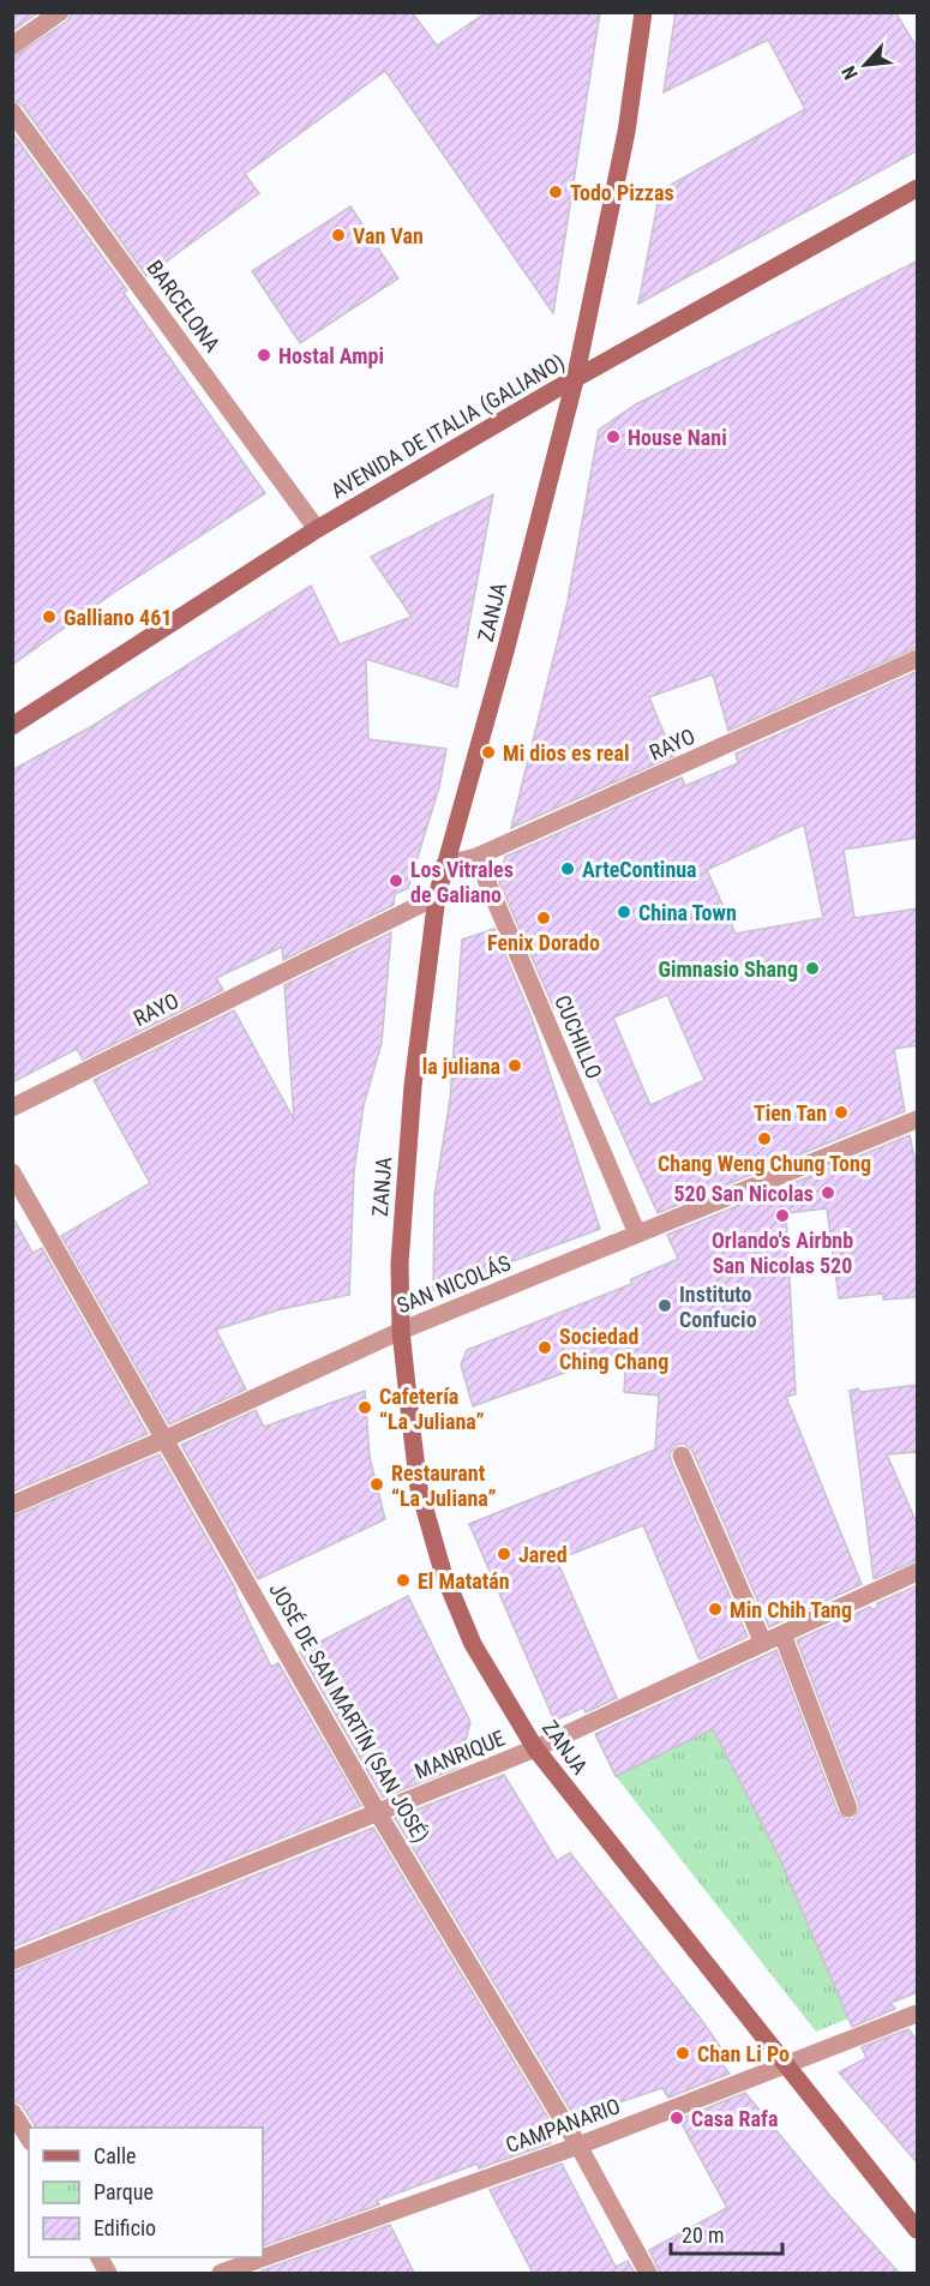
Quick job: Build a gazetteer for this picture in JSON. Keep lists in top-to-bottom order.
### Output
{
  "streets": {
    "main road": ["AVENIDA DE ITALIA (GALIANO)", "ZANJA"],
    "street": [
      "BARCELONA",
      "RAYO",
      "CUCHILLO",
      "SAN NICOLÁS",
      "JOSÉ DE SAN MARTÍN (SAN JOSÉ)",
      "MANRIQUE",
      "CAMPANARIO"
    ]
  },
  "crossings": [
    ["BARCELONA", "AVENIDA DE ITALIA (GALIANO)"],
    ["AVENIDA DE ITALIA (GALIANO)", "ZANJA"],
    ["ZANJA", "RAYO"],
    ["ZANJA", "SAN NICOLÁS"],
    ["ZANJA", "MANRIQUE"],
    ["ZANJA", "CAMPANARIO"],
    ["RAYO", "CUCHILLO"],
    ["CUCHILLO", "SAN NICOLÁS"],
    ["SAN NICOLÁS", "JOSÉ DE SAN MARTÍN (SAN JOSÉ)"],
    ["JOSÉ DE SAN MARTÍN (SAN JOSÉ)", "MANRIQUE"],
    ["JOSÉ DE SAN MARTÍN (SAN JOSÉ)", "CAMPANARIO"]
  ],
  "places": [
    "Todo Pizzas",
    "Van Van",
    "Hostal Ampi",
    "House Nani",
    "Galliano 461",
    "Mi dios es real",
    "ArteContinua",
    "Los Vitrales de Galiano",
    "China Town",
    "Fenix Dorado",
    "Gimnasio Shang",
    "la juliana",
    "Tien Tan",
    "Chang Weng Chung Tong",
    "520 San Nicolas",
    "Orlando's Airbnb San Nicolas 520",
    "Instituto Confucio",
    "Sociedad Ching Chang",
    "Cafetería “La Juliana”",
    "Restaurant “La Juliana”",
    "Jared",
    "El Matatán",
    "Min Chih Tang",
    "Chan Li Po",
    "Casa Rafa"
  ],
  "legend": ["Calle", "Parque", "Edificio"],
  "scale_bar": "20 m",
  "north": "bottom left"
}
